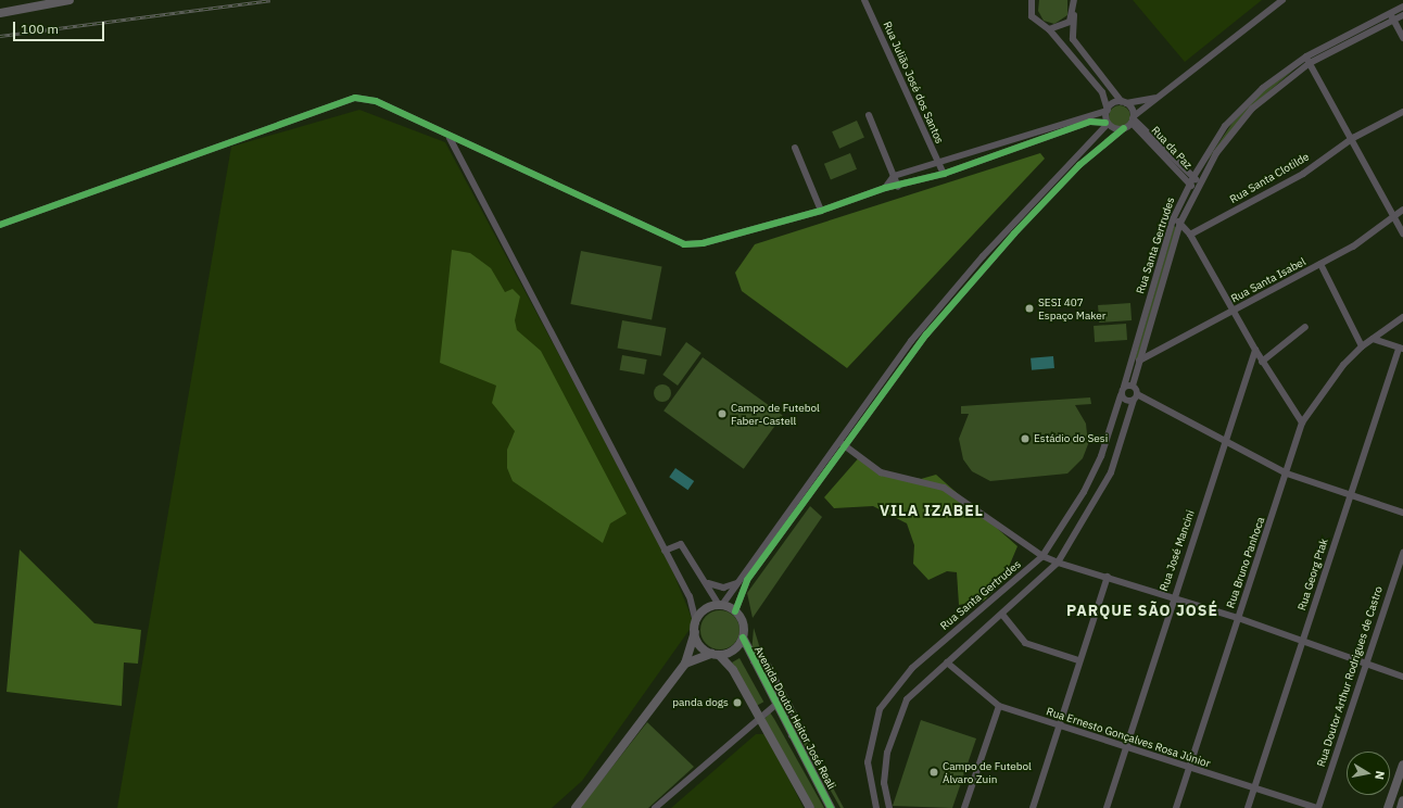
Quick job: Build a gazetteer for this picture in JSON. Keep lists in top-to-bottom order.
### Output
{
  "streets": {
    "main road": ["Avenida Doutor Heitor José Reali"],
    "street": [
      "Rua Julião José dos Santos",
      "Rua da Paz",
      "Rua Santa Clotilde",
      "Rua Santa Gertrudes",
      "Rua Santa Isabel",
      "Rua José Mancini",
      "Rua Bruno Panhoca",
      "Rua Georg Ptak",
      "Rua Doutor Arthur Rodrigues de Castro",
      "Rua Ernesto Gonçalves Rosa Júnior"
    ]
  },
  "crossings": [
    ["Rua da Paz", "Rua Santa Gertrudes"],
    ["Rua Santa Gertrudes", "Rua Santa Isabel"],
    ["Rua José Mancini", "Rua Ernesto Gonçalves Rosa Júnior"],
    ["Rua Bruno Panhoca", "Rua Ernesto Gonçalves Rosa Júnior"],
    ["Rua Georg Ptak", "Rua Ernesto Gonçalves Rosa Júnior"],
    ["Rua Doutor Arthur Rodrigues de Castro", "Rua Ernesto Gonçalves Rosa Júnior"]
  ],
  "districts": ["VILA IZABEL", "PARQUE SÃO JOSÉ"],
  "places": [
    "SESI 407 Espaço Maker",
    "Campo de Futebol Faber-Castell",
    "Estádio do Sesi",
    "panda dogs",
    "Campo de Futebol Álvaro Zuin"
  ],
  "scale_bar": "100 m",
  "north": "right"
}
